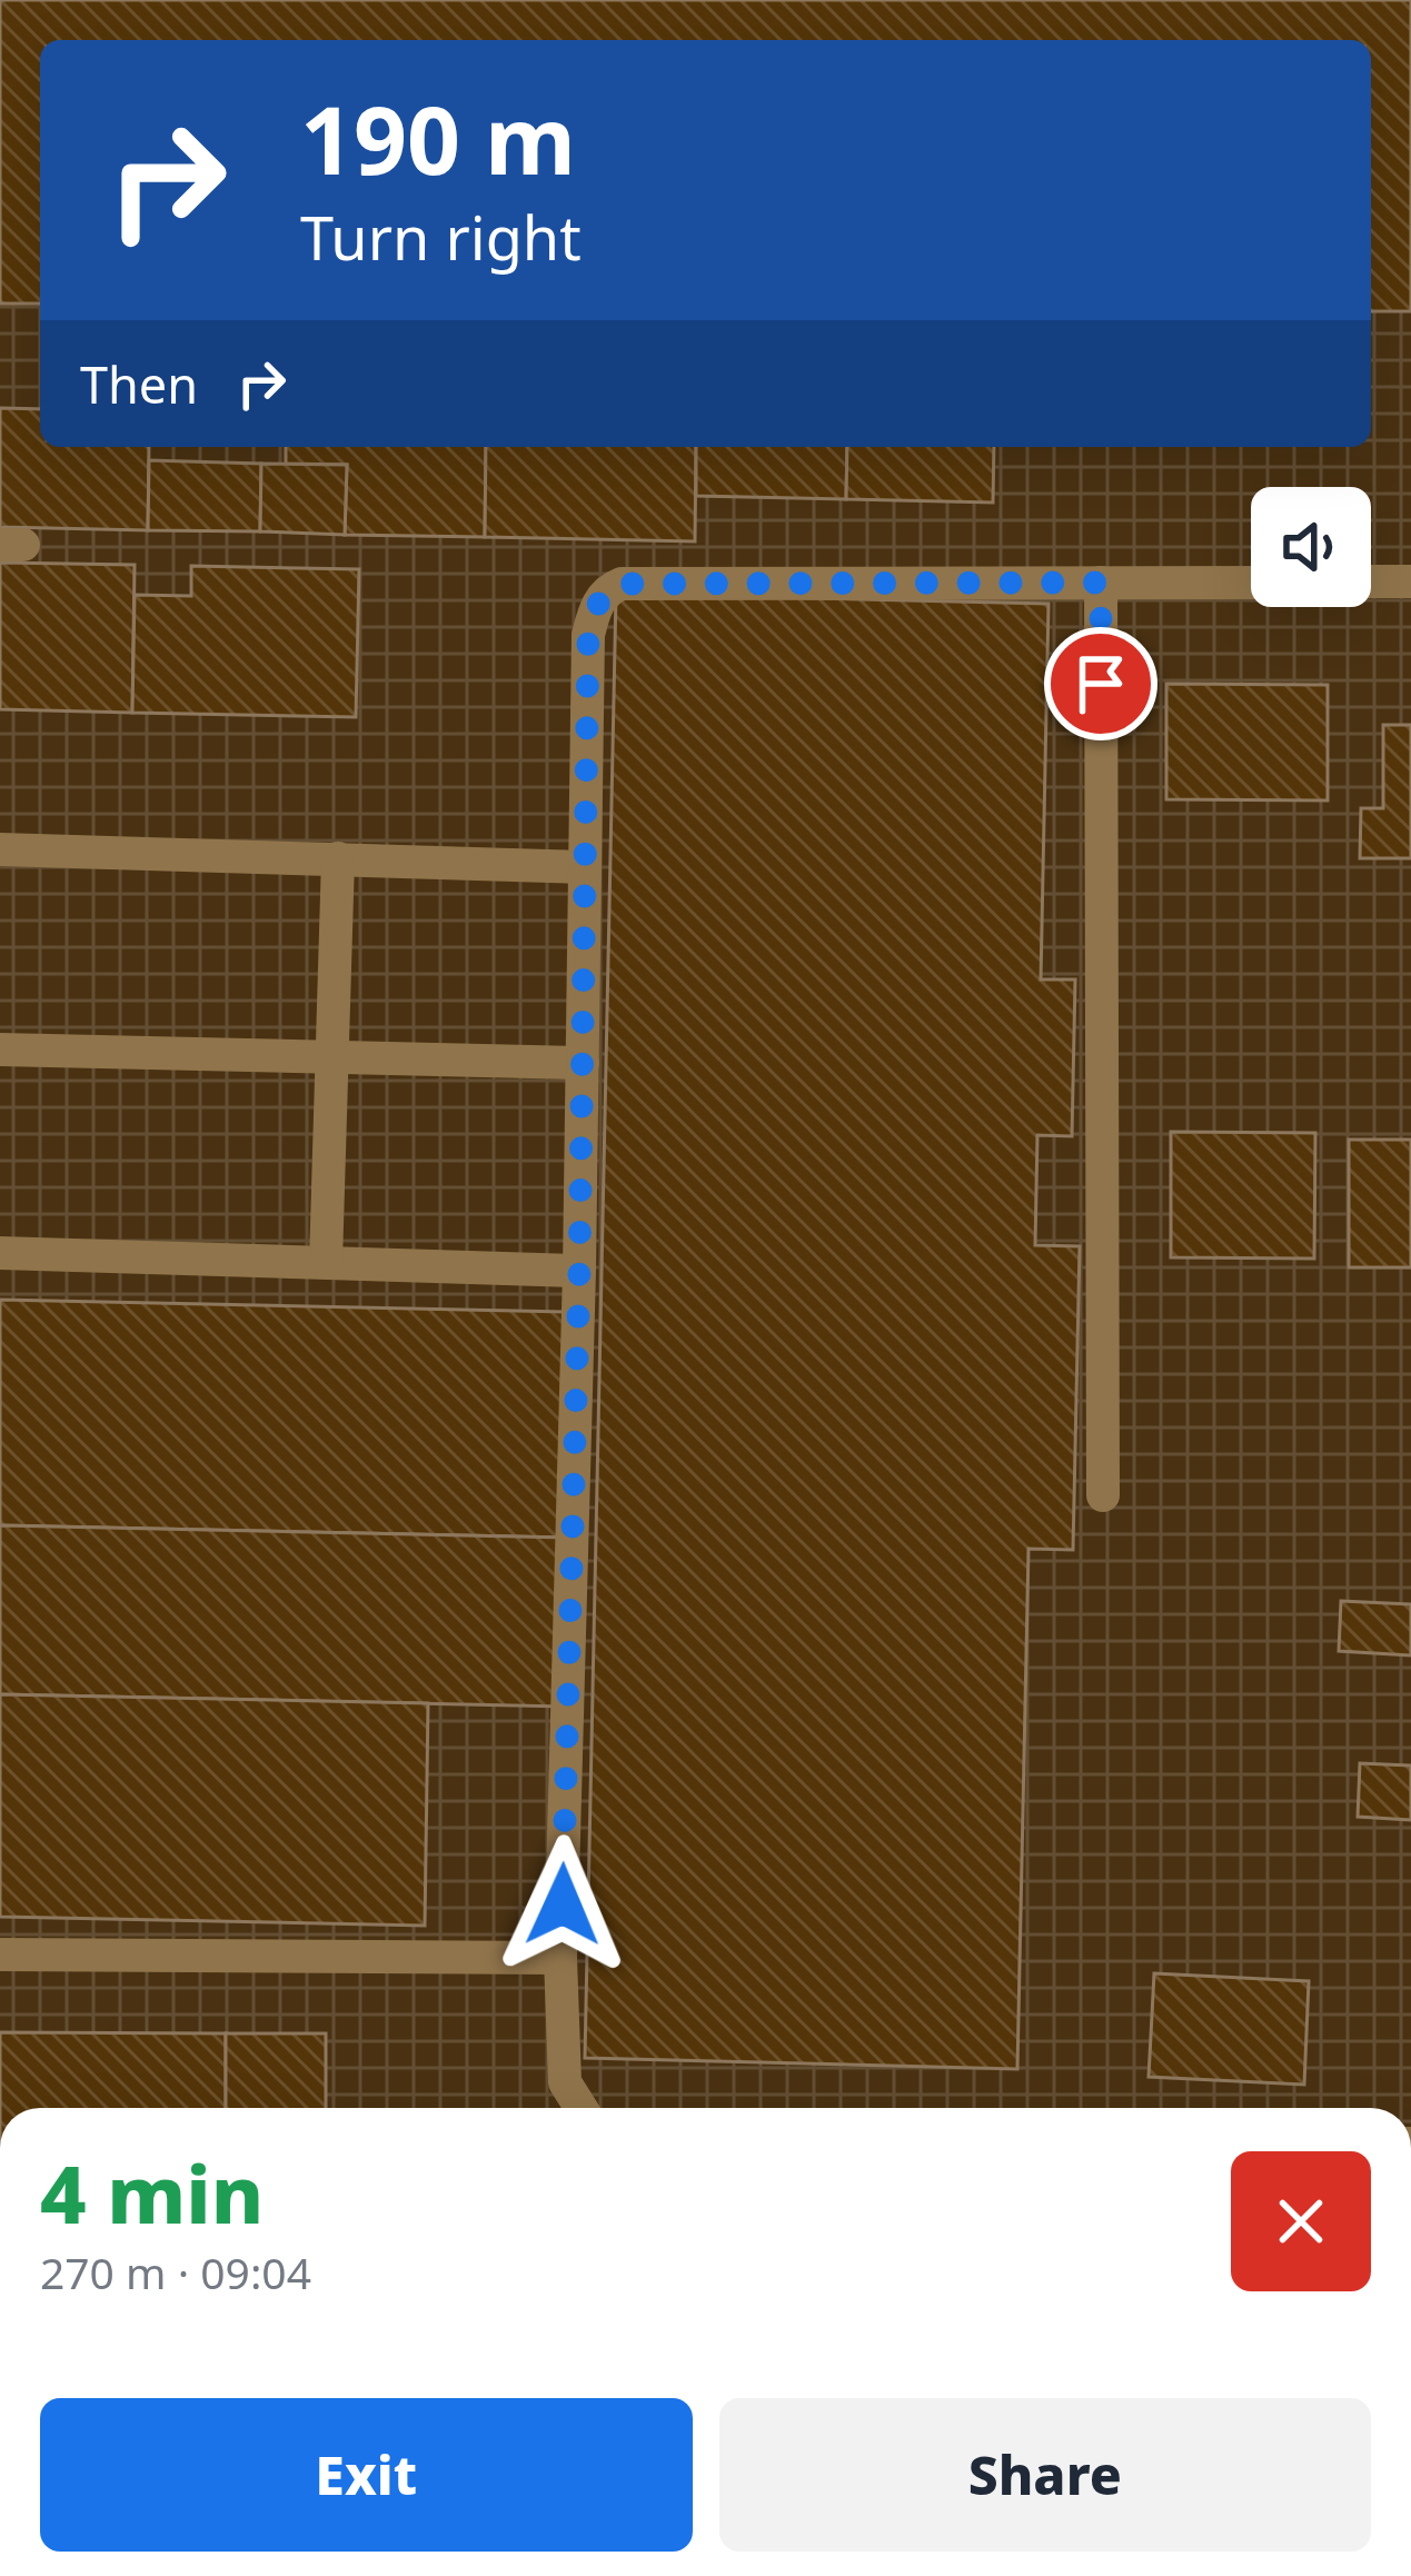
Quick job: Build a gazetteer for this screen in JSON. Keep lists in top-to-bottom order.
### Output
{
  "page": {
    "turn": ["190 m", "Turn right"],
    "then": "Then",
    "heading": ["4 min", "270 m · 09:04"],
    "buttons": ["Exit", "Share"]
  }
}
